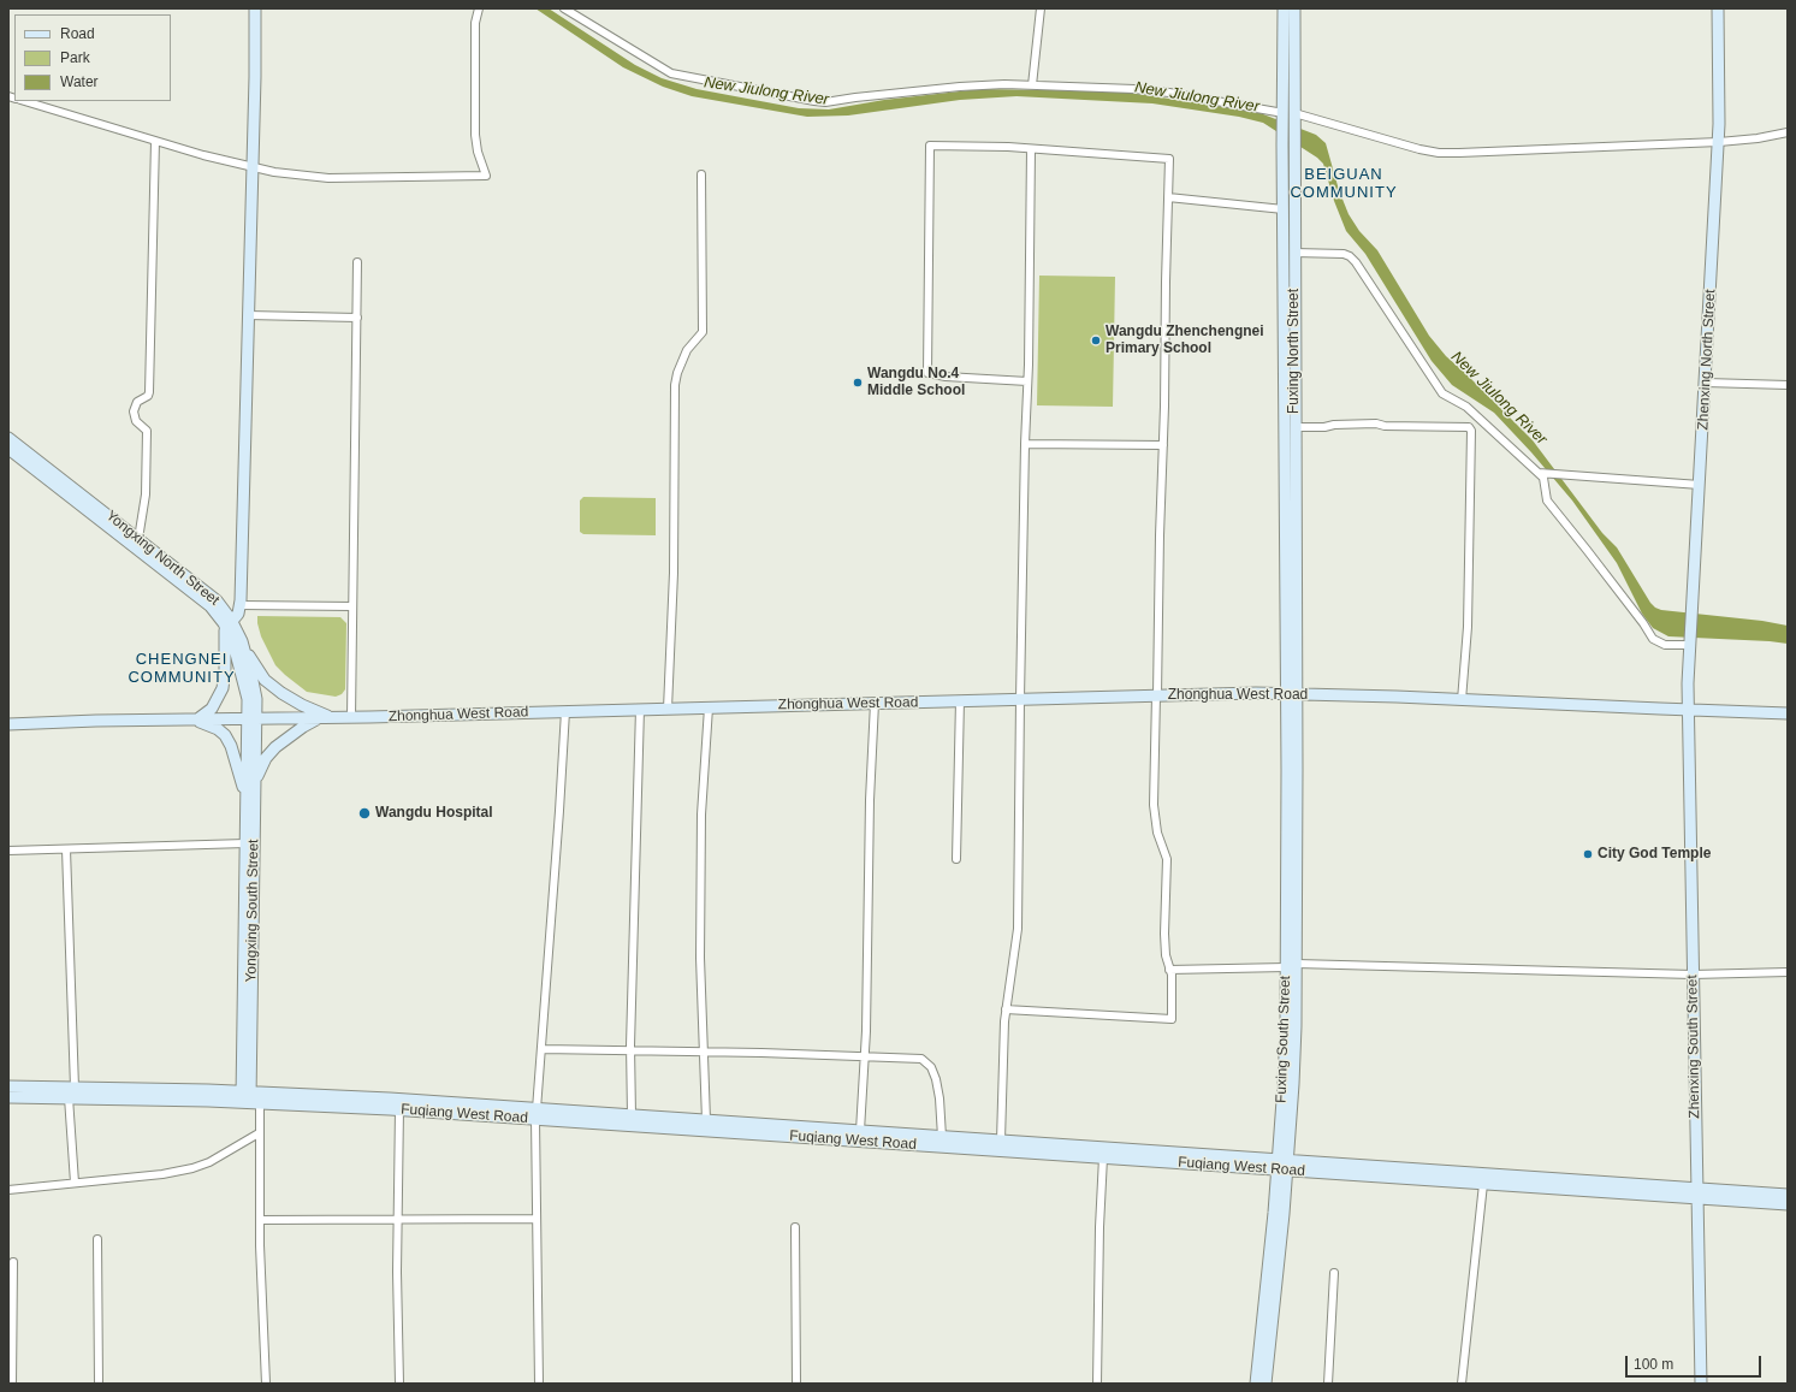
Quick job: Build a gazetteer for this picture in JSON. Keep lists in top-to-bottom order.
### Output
{
  "streets": {
    "main road": [
      "Fuxing North Street",
      "Zhenxing North Street",
      "Yongxing North Street",
      "Zhonghua West Road",
      "Yongxing South Street",
      "Fuxing South Street",
      "Zhenxing South Street",
      "Fuqiang West Road"
    ]
  },
  "crossings": [
    ["Fuxing North Street", "Zhonghua West Road"],
    ["Fuxing North Street", "Fuxing South Street"],
    ["Zhenxing North Street", "Zhonghua West Road"],
    ["Zhenxing North Street", "Zhenxing South Street"],
    ["Yongxing North Street", "Zhonghua West Road"],
    ["Yongxing North Street", "Yongxing South Street"],
    ["Zhonghua West Road", "Yongxing South Street"],
    ["Zhonghua West Road", "Fuxing South Street"],
    ["Zhonghua West Road", "Zhenxing South Street"],
    ["Yongxing South Street", "Fuqiang West Road"],
    ["Fuxing South Street", "Fuqiang West Road"],
    ["Zhenxing South Street", "Fuqiang West Road"]
  ],
  "districts": ["BEIGUAN COMMUNITY", "CHENGNEI COMMUNITY"],
  "water": ["New Jiulong River"],
  "places": [
    "Wangdu Zhenchengnei Primary School",
    "Wangdu No.4 Middle School",
    "Wangdu Hospital",
    "City God Temple"
  ],
  "legend": ["Road", "Park", "Water"],
  "scale_bar": "100 m"
}
